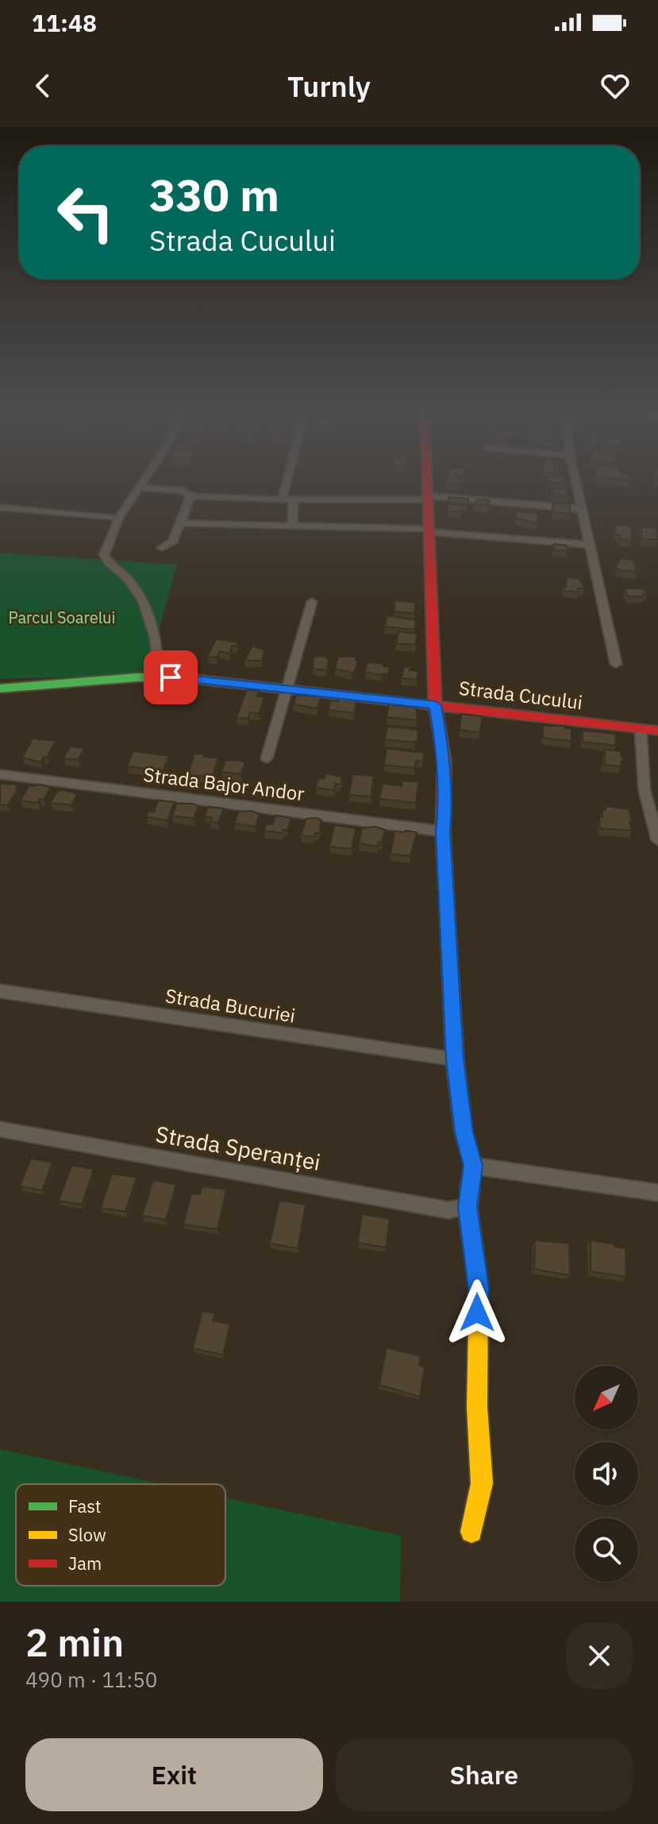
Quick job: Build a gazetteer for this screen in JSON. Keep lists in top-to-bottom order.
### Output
{
  "streets": {
    "street": [
      "Strada Cucului",
      "Strada Bajor Andor",
      "Strada Bucuriei",
      "Strada Speranței"
    ]
  },
  "parks": ["Parcul Soarelui"],
  "legend": ["Fast", "Slow", "Jam"],
  "north": "bottom left",
  "page": {
    "status": "11:48",
    "header": "Turnly",
    "turn": ["330 m", "Strada Cucului"],
    "heading": ["2 min", "490 m · 11:50"],
    "buttons": ["Exit", "Share"]
  }
}
